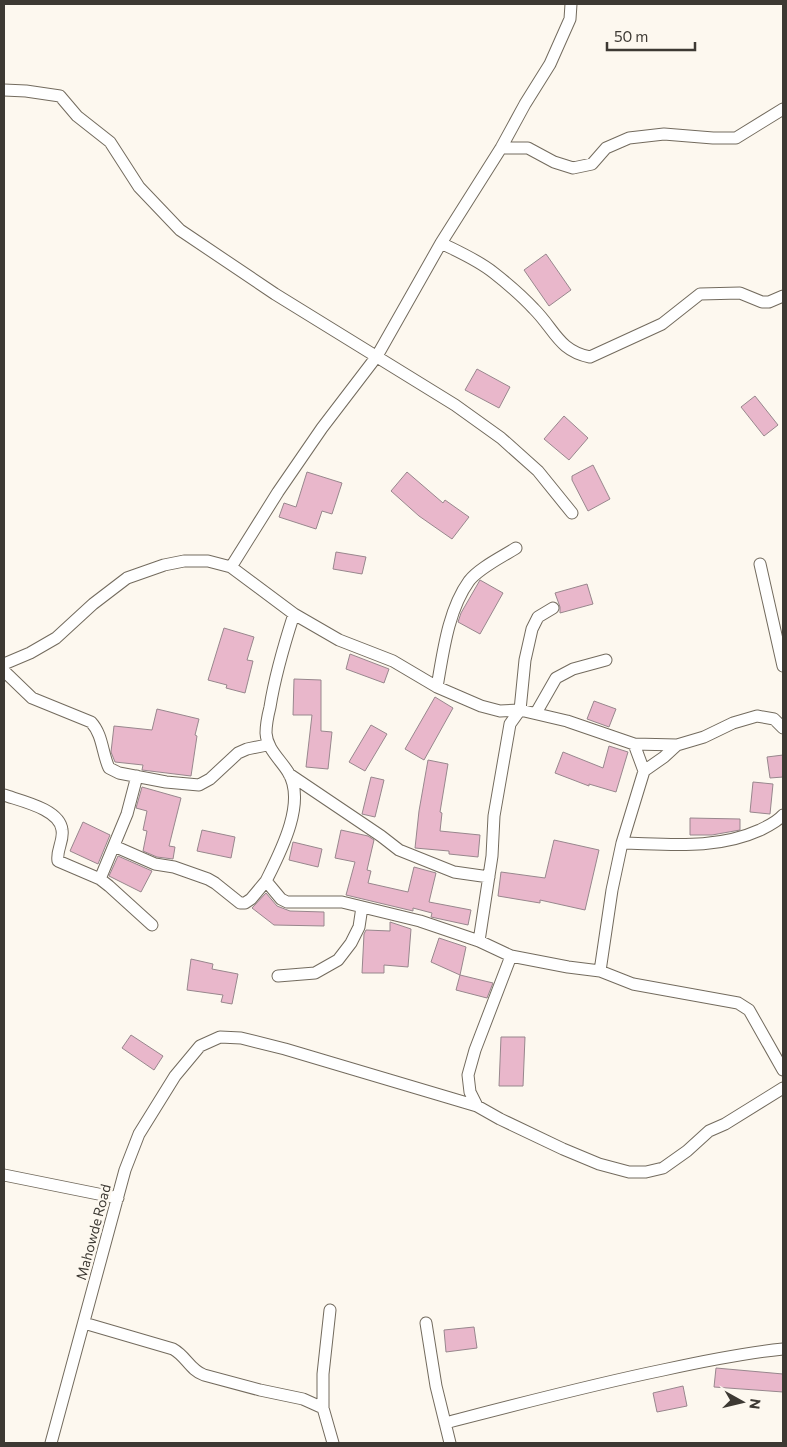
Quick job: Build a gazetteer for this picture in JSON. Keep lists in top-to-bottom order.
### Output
{
  "streets": {
    "street": ["Mahowde Road"]
  },
  "scale_bar": "50 m",
  "north": "right"
}
